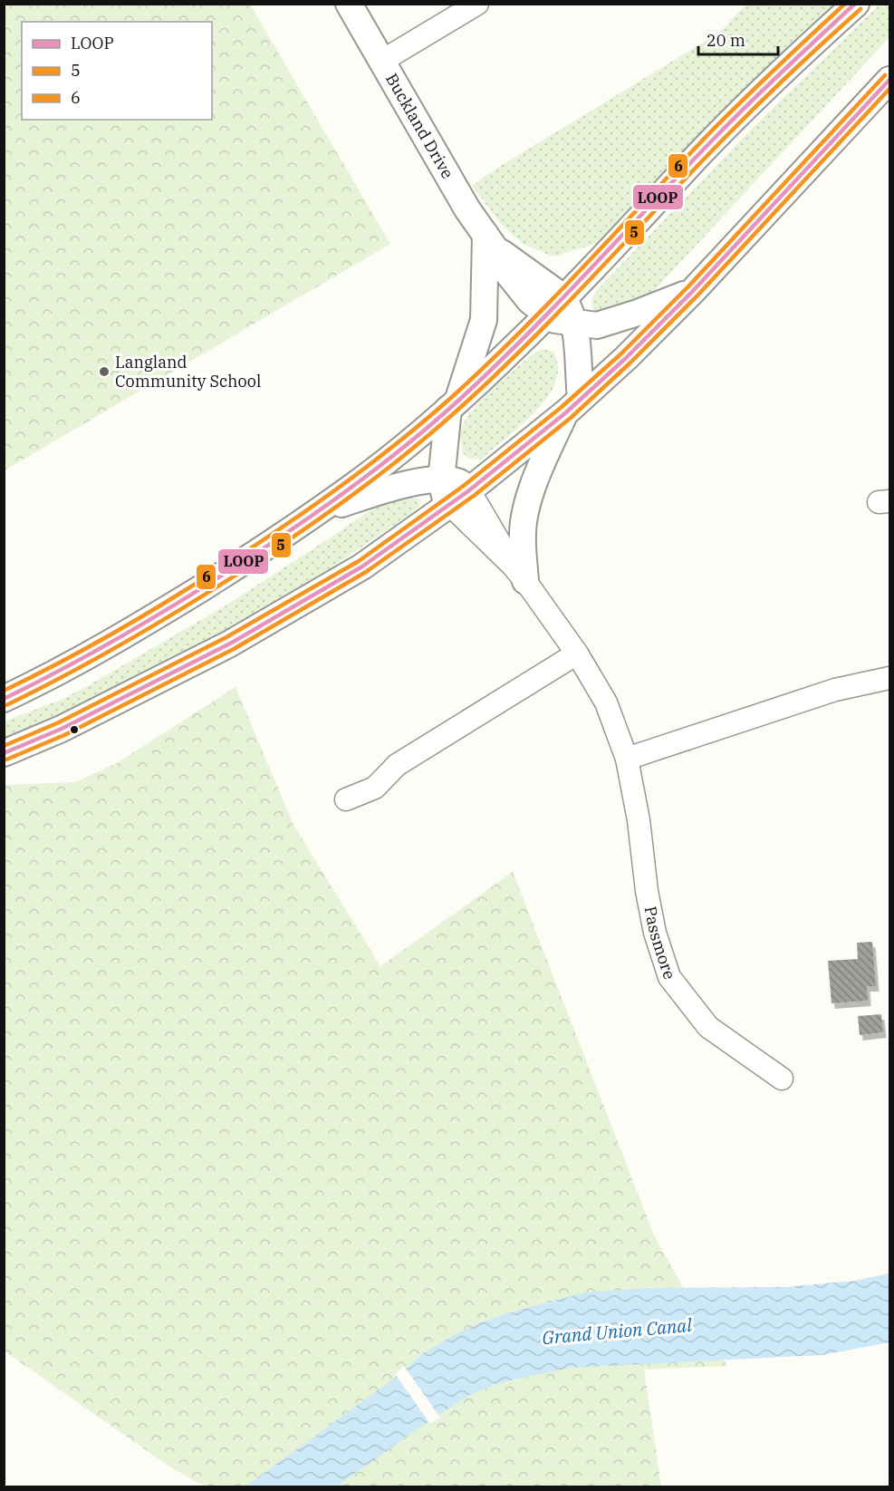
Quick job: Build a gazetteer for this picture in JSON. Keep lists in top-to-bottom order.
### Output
{
  "streets": {
    "street": ["Buckland Drive", "Passmore"]
  },
  "water": ["Grand Union Canal"],
  "places": ["Langland Community School"],
  "lines": ["transit line LOOP", "transit line 6", "transit line 5"],
  "legend": ["LOOP", "5", "6"],
  "scale_bar": "20 m"
}
